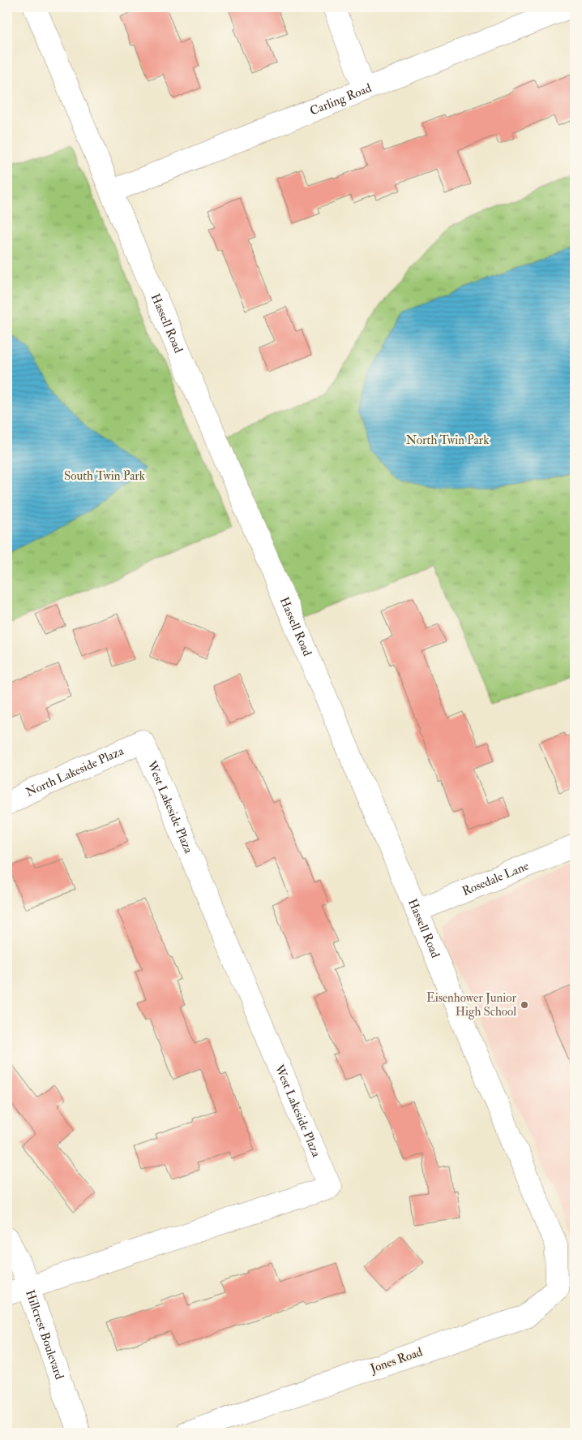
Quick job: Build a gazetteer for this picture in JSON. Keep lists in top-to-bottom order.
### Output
{
  "streets": {
    "street": [
      "Carling Road",
      "Hassell Road",
      "North Lakeside Plaza",
      "West Lakeside Plaza",
      "Rosedale Lane",
      "Hillcrest Boulevard",
      "Jones Road"
    ]
  },
  "crossings": [
    ["Carling Road", "Hassell Road"],
    ["Hassell Road", "Rosedale Lane"],
    ["Hassell Road", "Jones Road"],
    ["North Lakeside Plaza", "West Lakeside Plaza"],
    ["West Lakeside Plaza", "Hillcrest Boulevard"]
  ],
  "parks": ["North Twin Park", "South Twin Park"],
  "places": ["Eisenhower Junior High School"]
}
